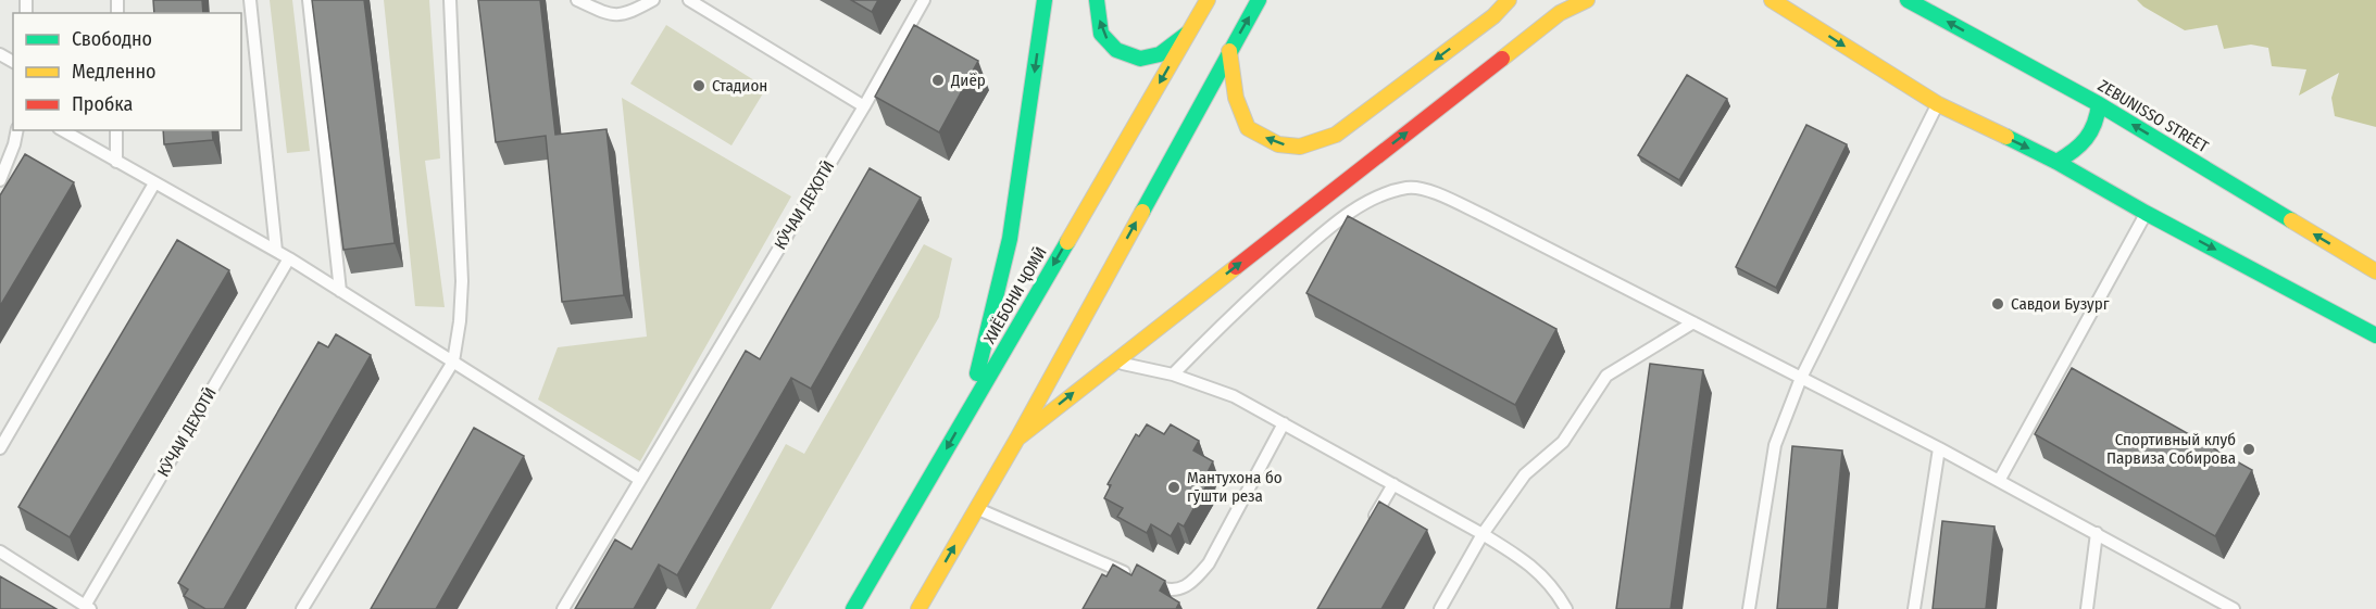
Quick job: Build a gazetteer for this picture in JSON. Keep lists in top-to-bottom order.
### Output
{
  "streets": {
    "main road": ["ZEBUNISSO STREET", "ХИЁБОНИ ҶОМӢ"],
    "lane": ["КӮЧАИ ДЕҲОТӢ"]
  },
  "places": [
    "Диёр",
    "Стадион",
    "Савдои Бузург",
    "Спортивный клуб Парвиза Собирова",
    "Мантухона бо гӯшти реза"
  ],
  "legend": ["Свободно", "Медленно", "Пробка"]
}
